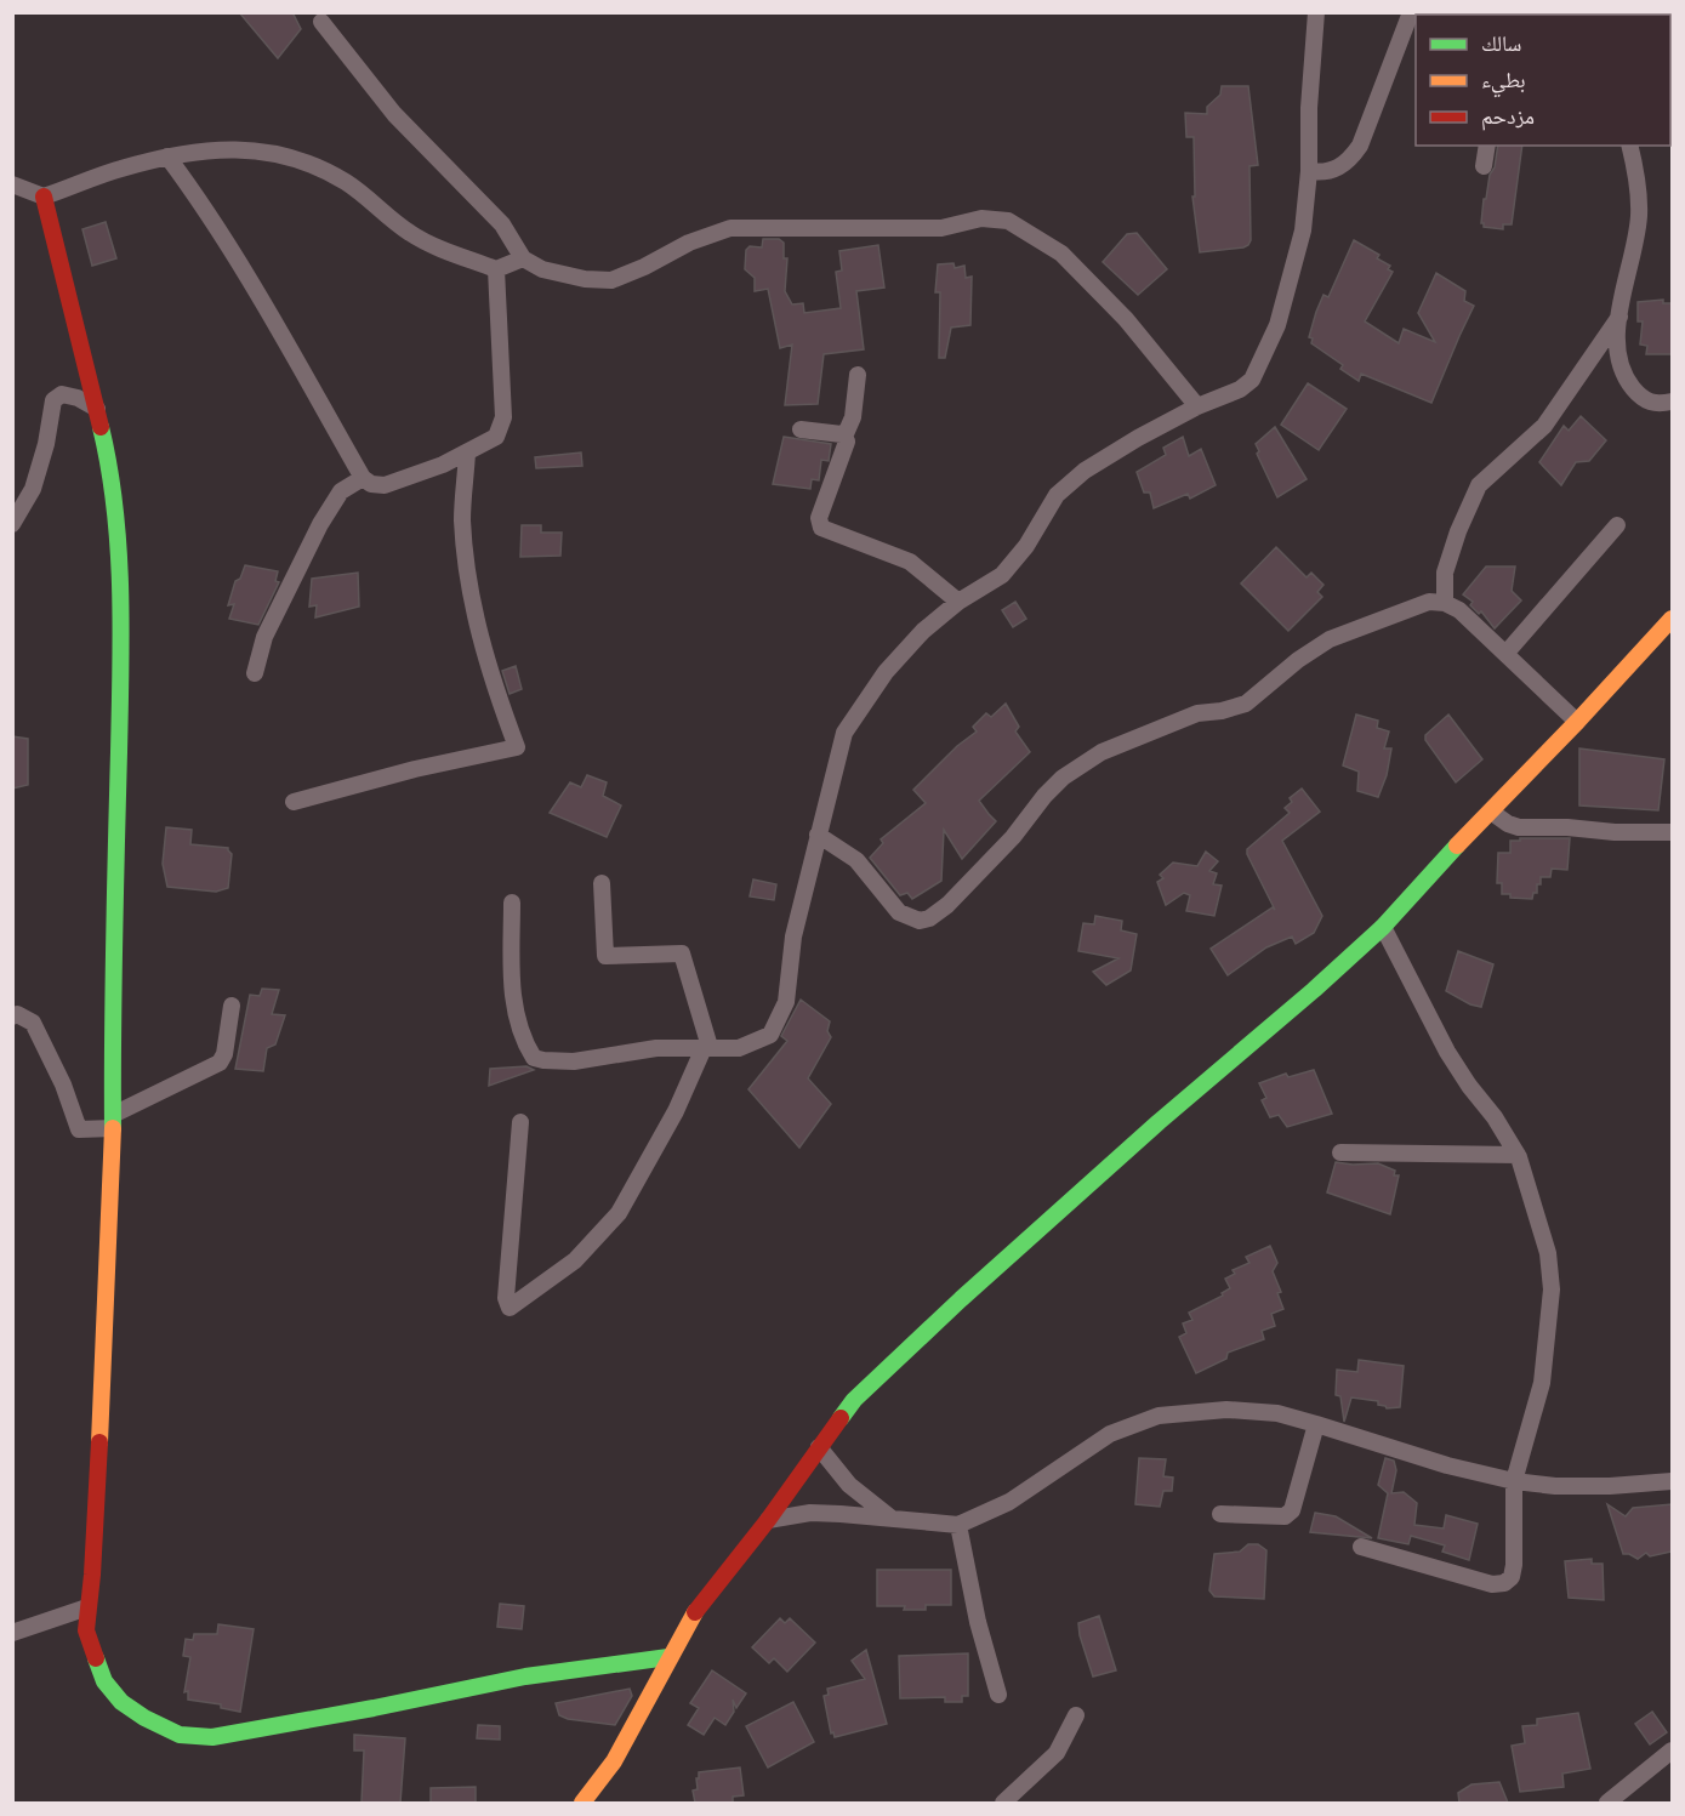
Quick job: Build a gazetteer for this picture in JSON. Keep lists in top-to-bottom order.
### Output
{
  "legend": ["سالك", "بطيء", "مزدحم"]
}
